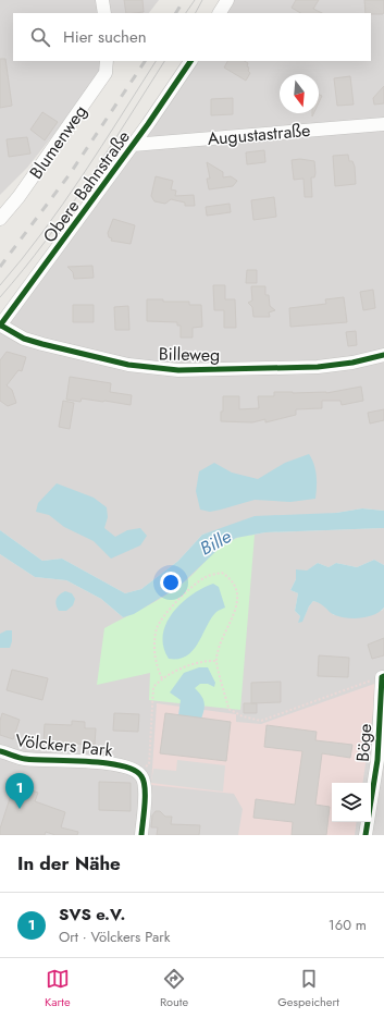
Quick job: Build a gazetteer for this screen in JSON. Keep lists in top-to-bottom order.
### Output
{
  "streets": {
    "street": [
      "Augustastraße",
      "Blumenweg",
      "Obere Bahnstraße",
      "Billeweg",
      "Böge",
      "Völckers Park"
    ]
  },
  "crossings": [
    ["Augustastraße", "Obere Bahnstraße"],
    ["Obere Bahnstraße", "Billeweg"]
  ],
  "water": ["Bille"],
  "north": "bottom",
  "page": {
    "search": "Hier suchen",
    "pins": "1",
    "heading": "In der Nähe",
    "list": [
      {
        "mark": "1",
        "name": "SVS e.V.",
        "note": "Ort · Völckers Park",
        "value": "160 m"
      }
    ],
    "nav": ["Karte", "Route", "Gespeichert"]
  }
}
